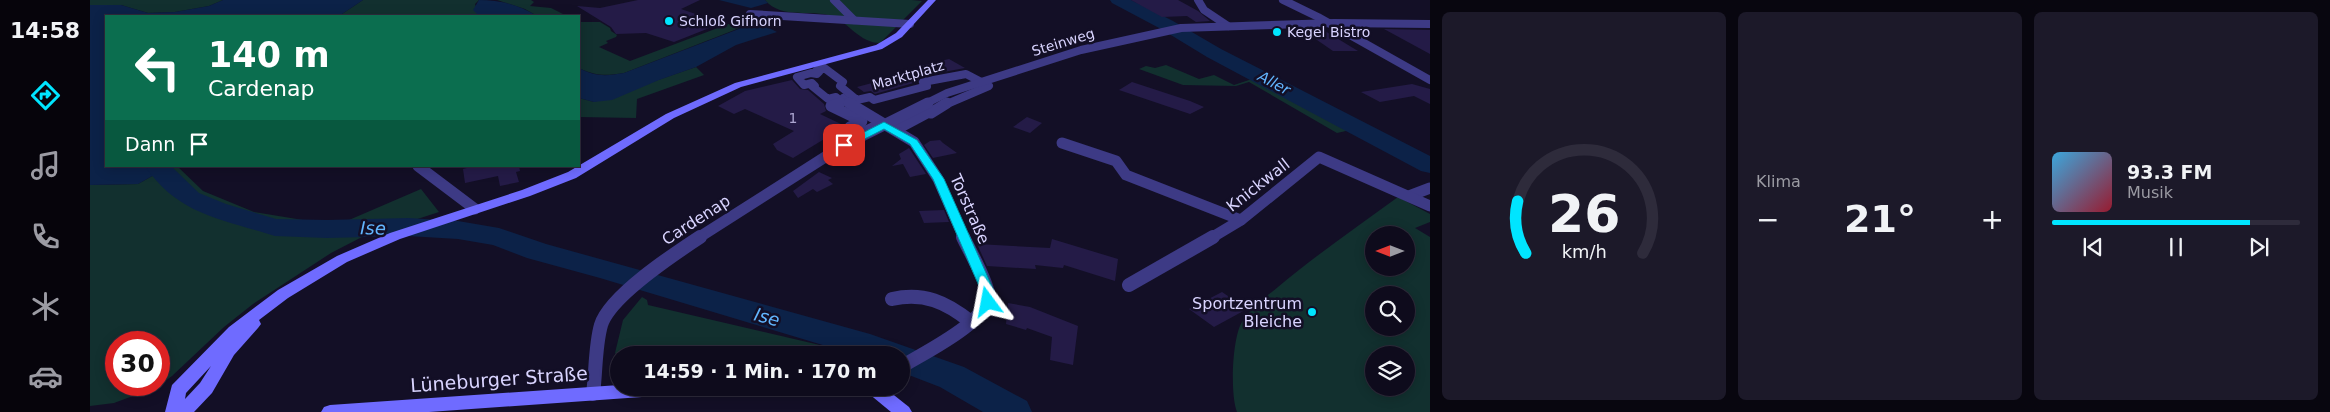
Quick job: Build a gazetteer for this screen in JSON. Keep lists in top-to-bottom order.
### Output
{
  "streets": {
    "street": [
      "Steinweg",
      "Marktplatz",
      "Knickwall",
      "Torstraße",
      "Cardenap",
      "Lüneburger Straße"
    ]
  },
  "crossings": [
    ["Steinweg", "Marktplatz"],
    ["Steinweg", "Torstraße"],
    ["Steinweg", "Cardenap"],
    ["Marktplatz", "Torstraße"],
    ["Marktplatz", "Cardenap"],
    ["Torstraße", "Cardenap"],
    ["Cardenap", "Lüneburger Straße"]
  ],
  "water": ["Aller", "Ise"],
  "places": ["Schloß Gifhorn", "Kegel Bistro", "Sportzentrum Bleiche"],
  "house_numbers": ["1"],
  "north": "left",
  "page": {
    "tabs": "14:58",
    "tile": "Klima",
    "turn": ["140 m", "Cardenap"],
    "then": "Dann",
    "song": ["93.3 FM", "Musik"],
    "heat": ["−", "21°", "+"],
    "limit": "30",
    "trip": "14:59 · 1 Min. · 170 m",
    "gauge": ["26", "km/h"]
  }
}
